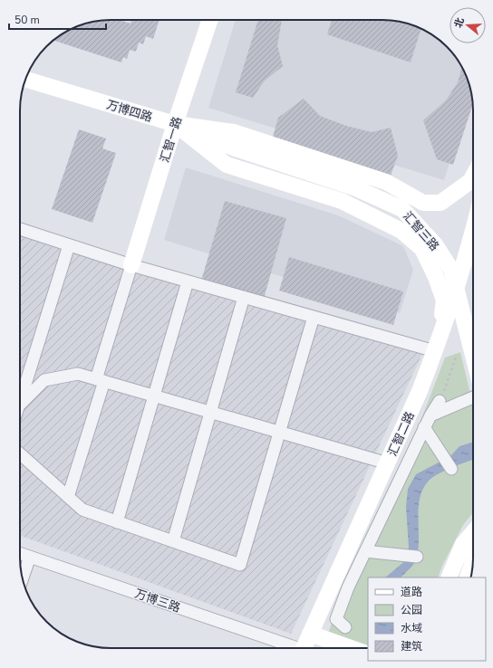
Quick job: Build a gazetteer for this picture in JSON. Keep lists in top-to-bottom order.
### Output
{
  "streets": {
    "street": [
      "万博四路",
      "汇智一路",
      "汇智三路",
      "汇智二路",
      "万博三路"
    ]
  },
  "crossings": [
    ["万博四路", "汇智一路"],
    ["万博四路", "汇智三路"]
  ],
  "legend": [
    "道路",
    "公园",
    "水域",
    "建筑"
  ],
  "scale_bar": "50 m",
  "north": "left"
}
